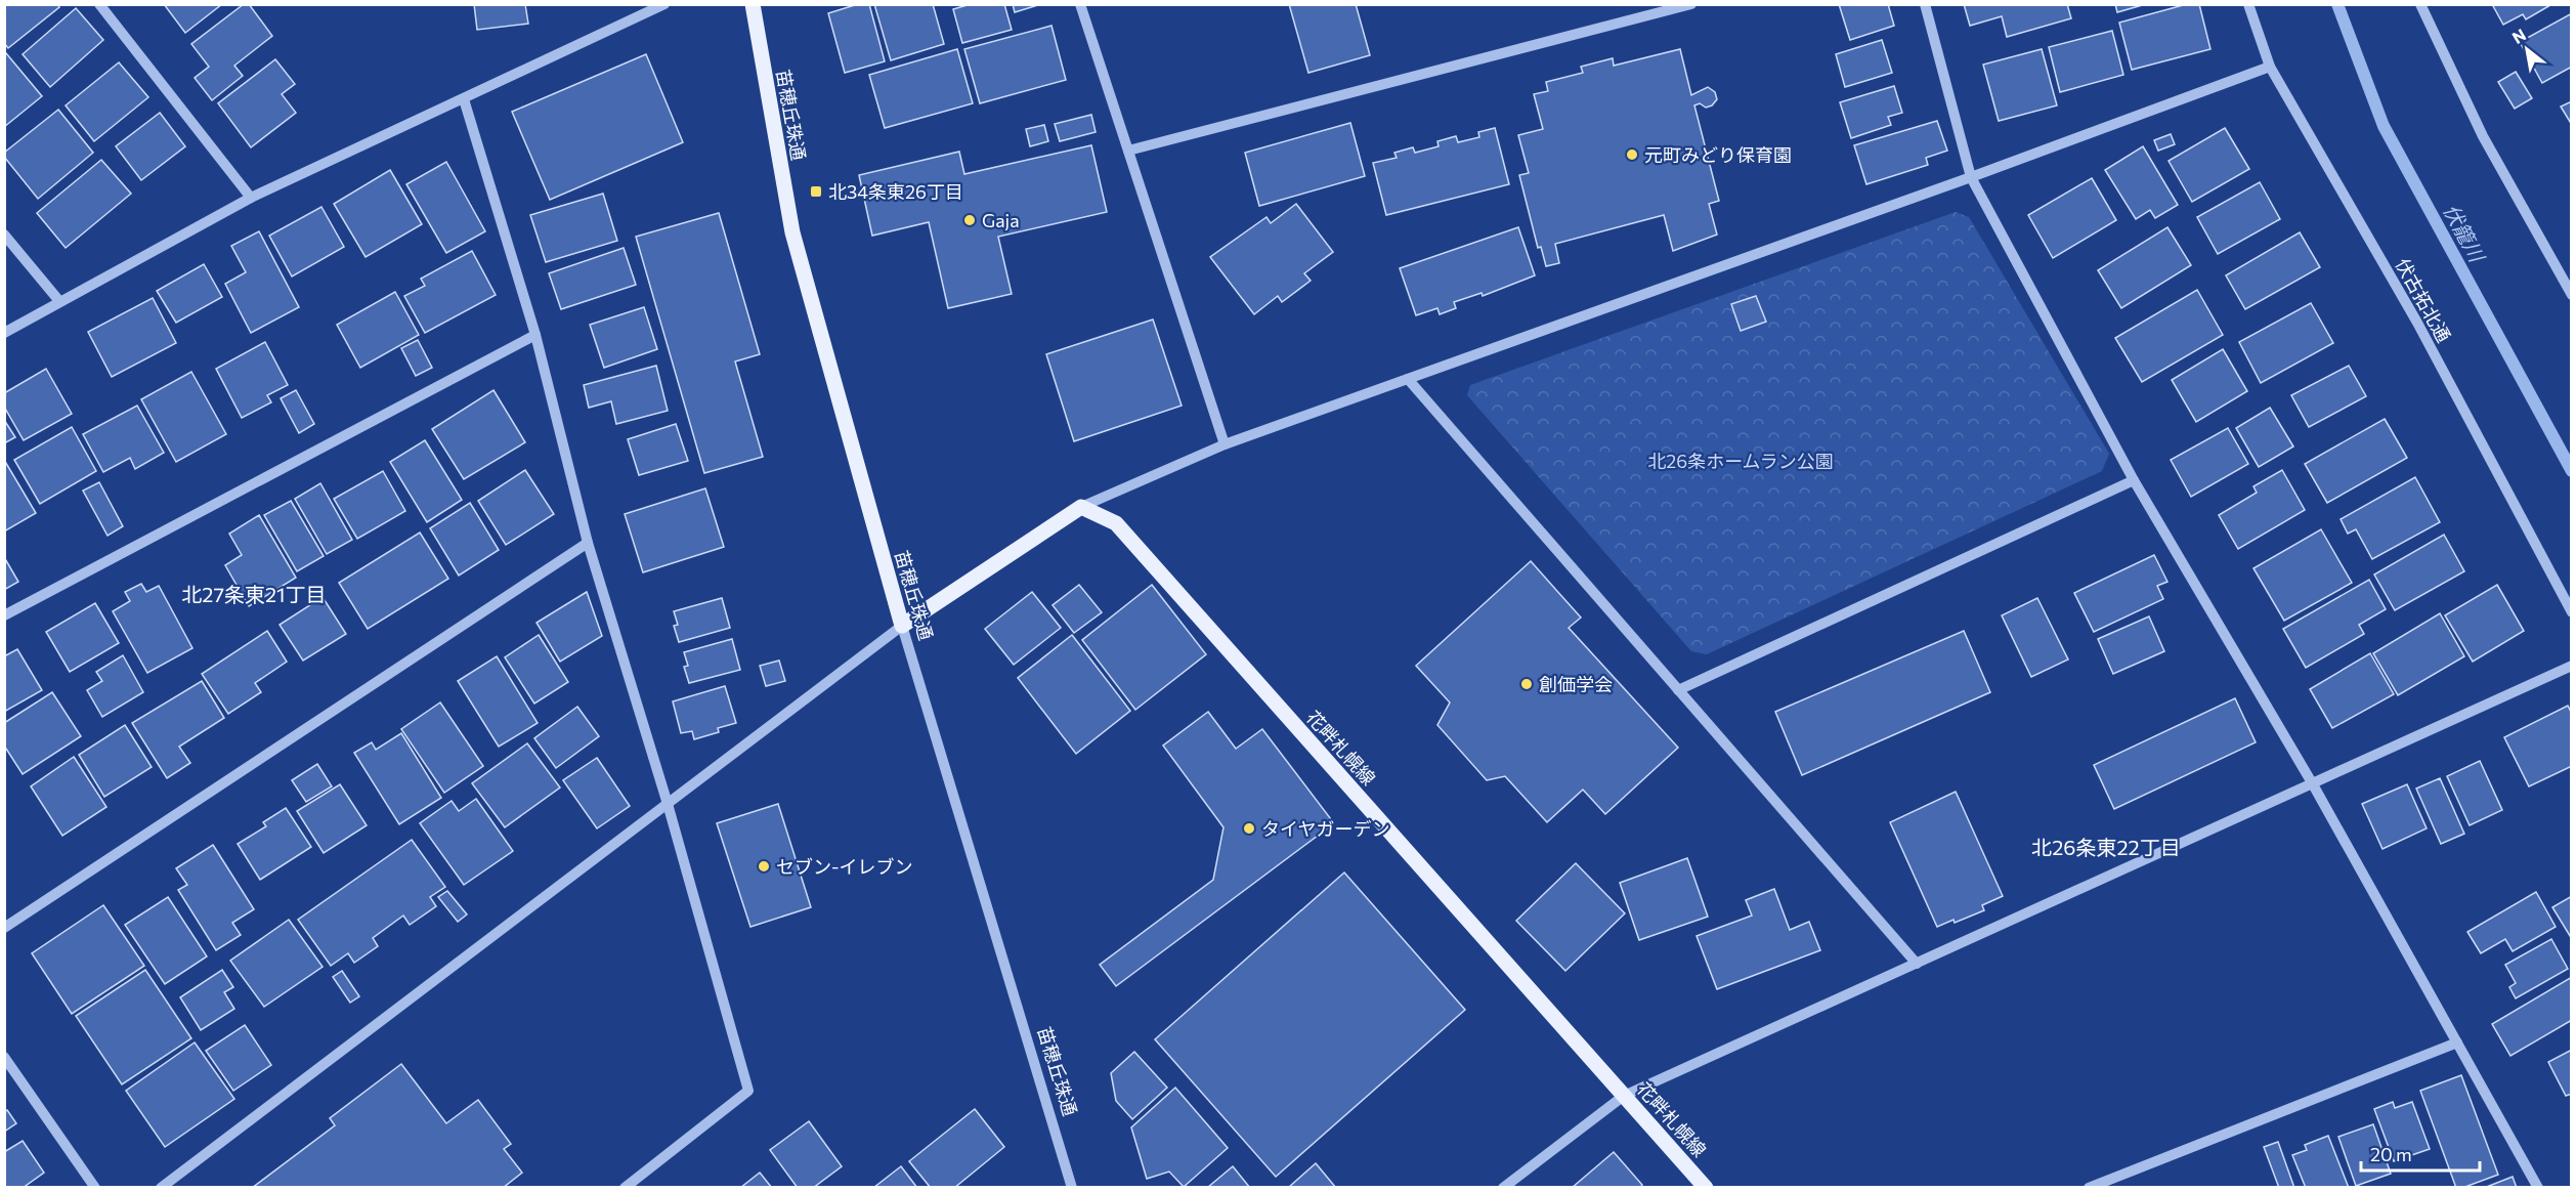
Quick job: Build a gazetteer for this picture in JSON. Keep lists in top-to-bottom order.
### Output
{
  "streets": {
    "main road": ["苗穂丘珠通", "花畔札幌線"],
    "street": ["伏古拓北通"]
  },
  "districts": ["北27条東21丁目", "北26条東22丁目"],
  "water": ["伏籠川"],
  "parks": ["北26条ホームラン公園"],
  "places": {
    "other": [
      "元町みどり保育園",
      "Gaja",
      "創価学会",
      "タイヤガーデン",
      "セブン-イレブン"
    ],
    "transit": ["北34条東26丁目"]
  },
  "scale_bar": "20 m",
  "north": "top left"
}
